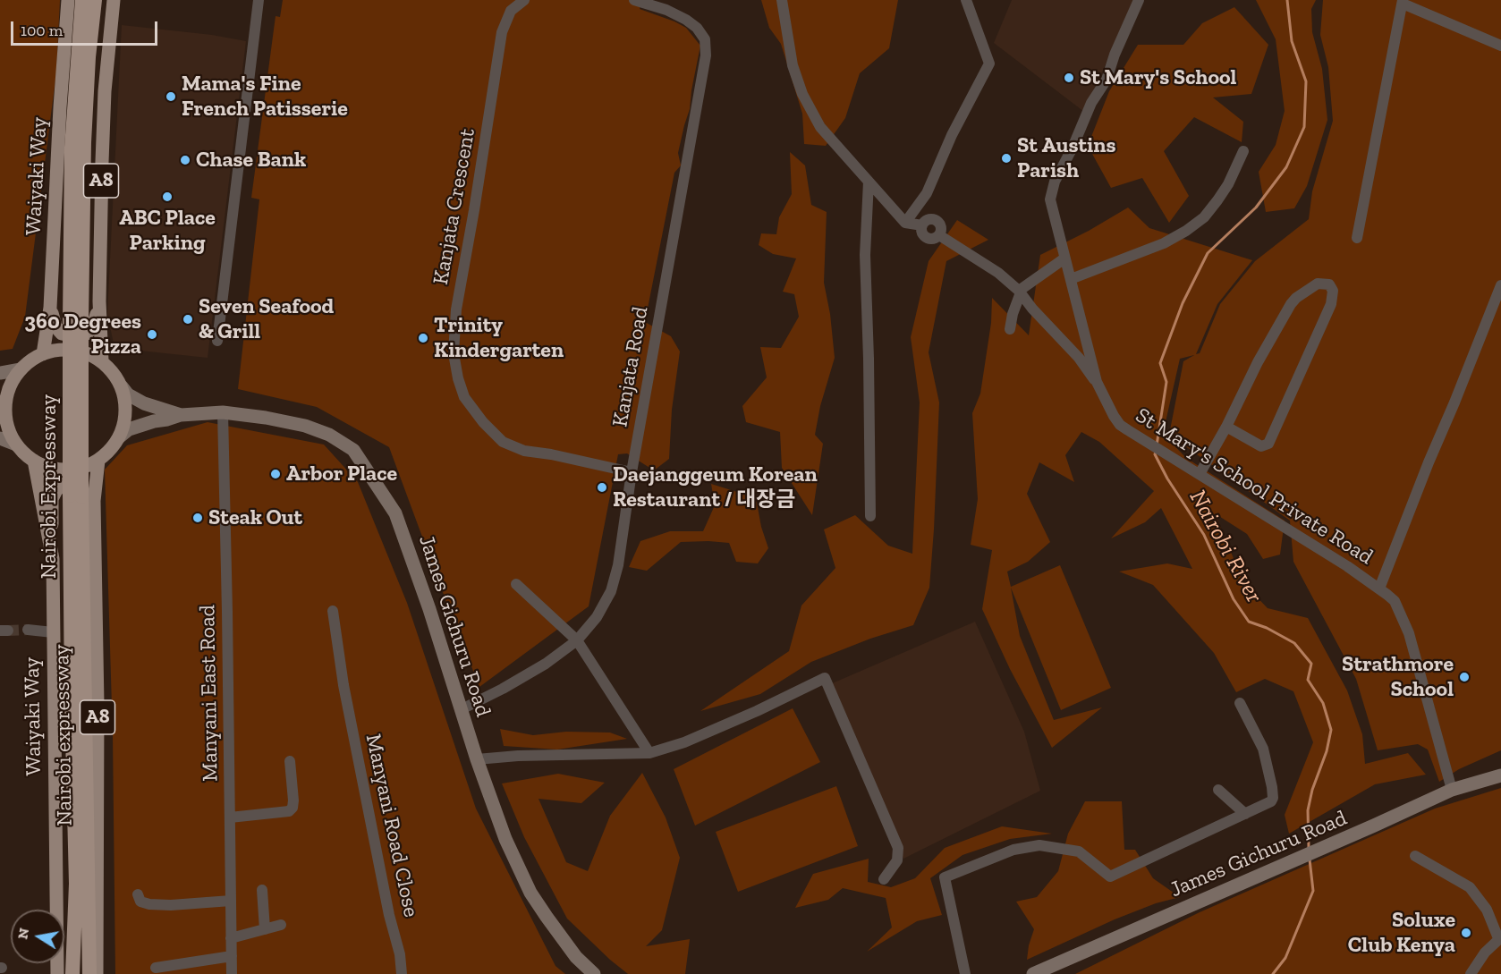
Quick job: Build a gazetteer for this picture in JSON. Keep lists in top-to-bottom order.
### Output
{
  "streets": {
    "highway": ["A8", "Nairobi Expressway", "Nairobi expressway"],
    "main road": ["Waiyaki Way", "James Gichuru Road"],
    "street": [
      "Kanjata Crescent",
      "Kanjata Road",
      "St Mary's School Private Road",
      "Manyani East Road",
      "Manyani Road Close"
    ]
  },
  "crossings": [
    ["Waiyaki Way", "A8"],
    ["A8", "Nairobi Expressway"],
    ["A8", "Nairobi expressway"],
    ["Kanjata Crescent", "Kanjata Road"],
    ["Kanjata Road", "James Gichuru Road"],
    ["Nairobi Expressway", "Nairobi expressway"],
    ["St Mary's School Private Road", "James Gichuru Road"],
    ["James Gichuru Road", "Manyani East Road"]
  ],
  "water": ["Nairobi River"],
  "places": [
    "St Mary's School",
    "Mama's Fine French Patisserie",
    "St Austins Parish",
    "Chase Bank",
    "ABC Place Parking",
    "Seven Seafood & Grill",
    "360 Degrees Pizza",
    "Trinity Kindergarten",
    "Arbor Place",
    "Daejanggeum Korean Restaurant / 대장금",
    "Steak Out",
    "Strathmore School",
    "Soluxe Club Kenya"
  ],
  "scale_bar": "100 m",
  "north": "left"
}
